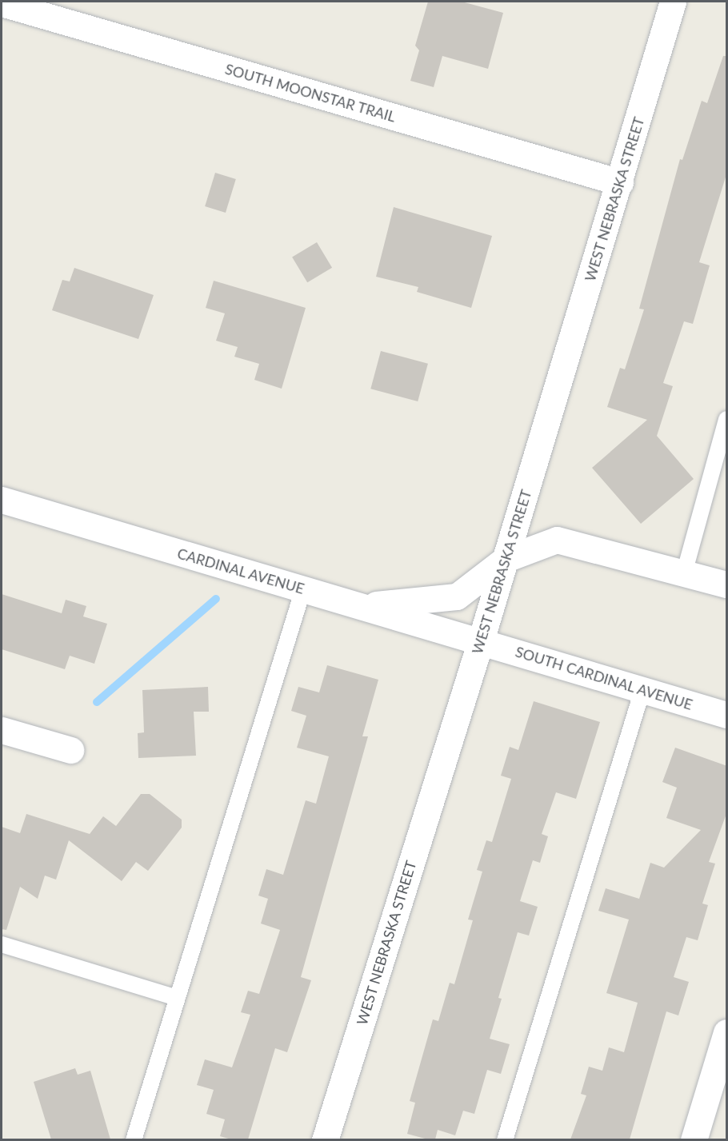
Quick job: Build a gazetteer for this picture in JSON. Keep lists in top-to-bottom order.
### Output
{
  "streets": {
    "street": [
      "SOUTH MOONSTAR TRAIL",
      "WEST NEBRASKA STREET",
      "CARDINAL AVENUE",
      "SOUTH CARDINAL AVENUE"
    ]
  },
  "crossings": [
    ["SOUTH MOONSTAR TRAIL", "WEST NEBRASKA STREET"],
    ["WEST NEBRASKA STREET", "CARDINAL AVENUE"],
    ["WEST NEBRASKA STREET", "SOUTH CARDINAL AVENUE"],
    ["CARDINAL AVENUE", "SOUTH CARDINAL AVENUE"]
  ]
}
